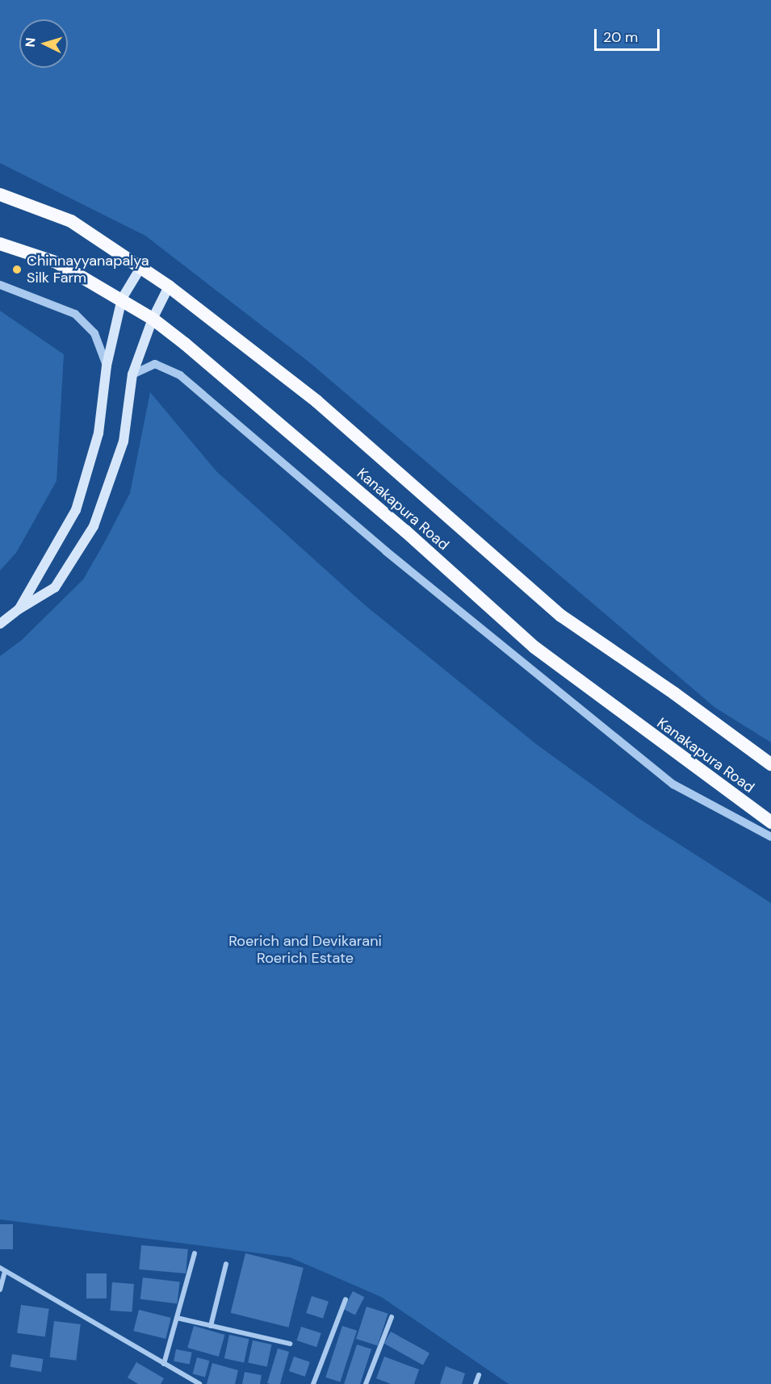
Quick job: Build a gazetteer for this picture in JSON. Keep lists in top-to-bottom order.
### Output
{
  "streets": {
    "highway": ["Kanakapura Road"]
  },
  "parks": ["Roerich and Devikarani Roerich Estate"],
  "places": ["Chinnayyanapalya Silk Farm"],
  "scale_bar": "20 m",
  "north": "left"
}
